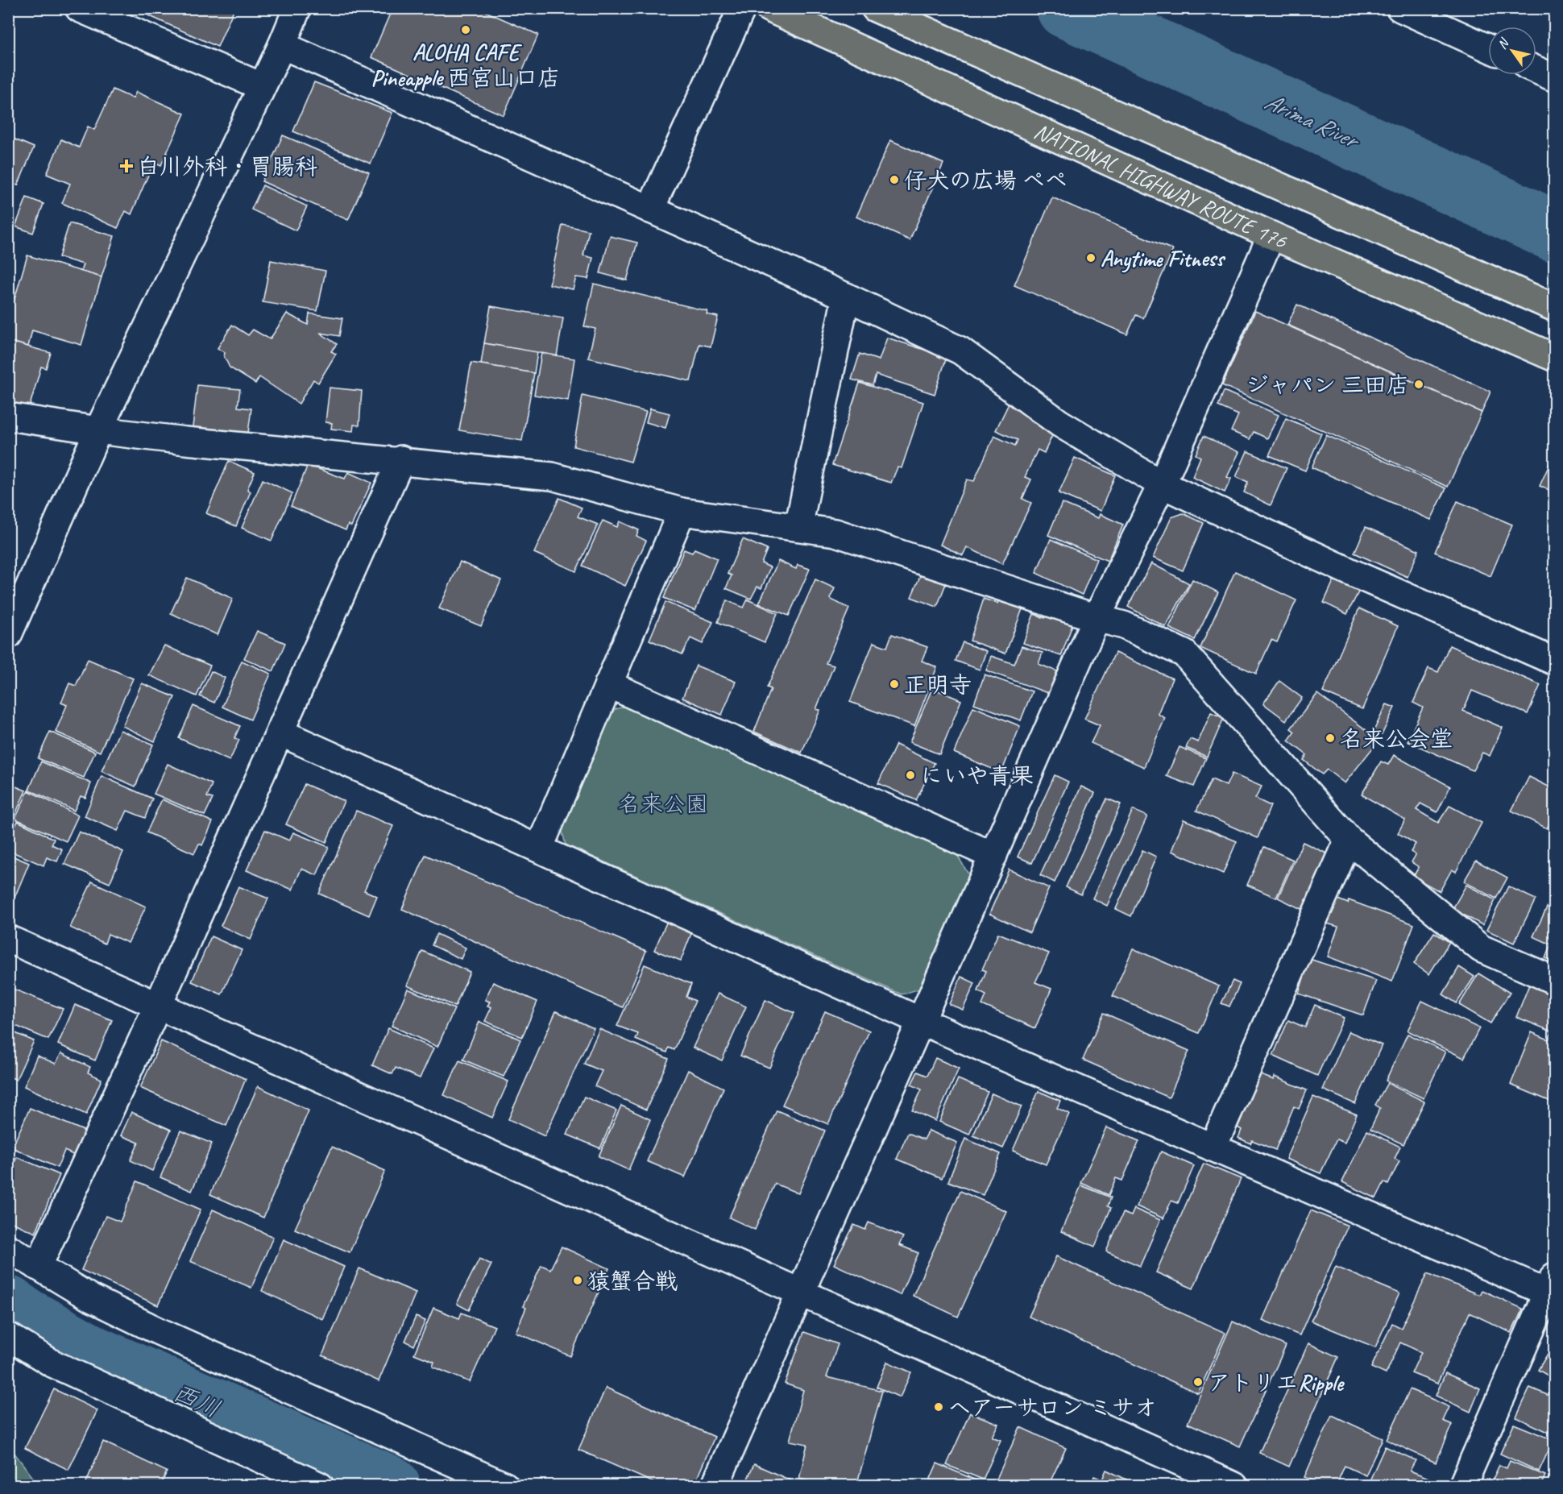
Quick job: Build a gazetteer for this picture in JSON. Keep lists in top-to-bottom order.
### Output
{
  "streets": {
    "highway": ["NATIONAL HIGHWAY ROUTE 176"]
  },
  "water": ["Arima River", "西川"],
  "parks": ["名来公園"],
  "places": {
    "other": [
      "ALOHA CAFE Pineapple 西宮山口店",
      "仔犬の広場 ペペ",
      "Anytime Fitness",
      "ジャパン 三田店",
      "正明寺",
      "名来公会堂",
      "にいや青果",
      "猿蟹合戦",
      "アトリエRipple",
      "ヘアーサロン ミサオ"
    ],
    "health": ["白川外科・胃腸科"]
  },
  "north": "top left"
}
